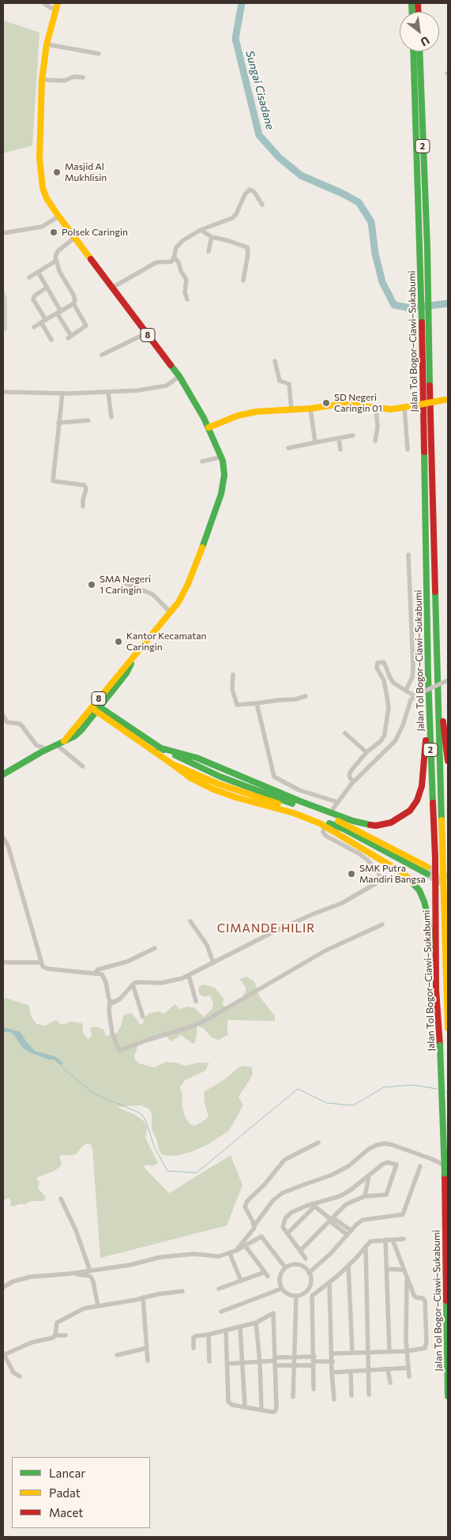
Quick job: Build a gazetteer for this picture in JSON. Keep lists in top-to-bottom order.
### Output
{
  "streets": {
    "main road": ["2", "8", "Jalan Tol Bogor–Ciawi–Sukabumi"]
  },
  "districts": ["CIMANDE HILIR"],
  "water": ["Sungai Cisadane"],
  "places": [
    "Masjid Al Mukhlisin",
    "Polsek Caringin",
    "SD Negeri Caringin 01",
    "SMA Negeri 1 Caringin",
    "Kantor Kecamatan Caringin",
    "SMK Putra Mandiri Bangsa"
  ],
  "legend": ["Lancar", "Padat", "Macet"],
  "north": "bottom right"
}
